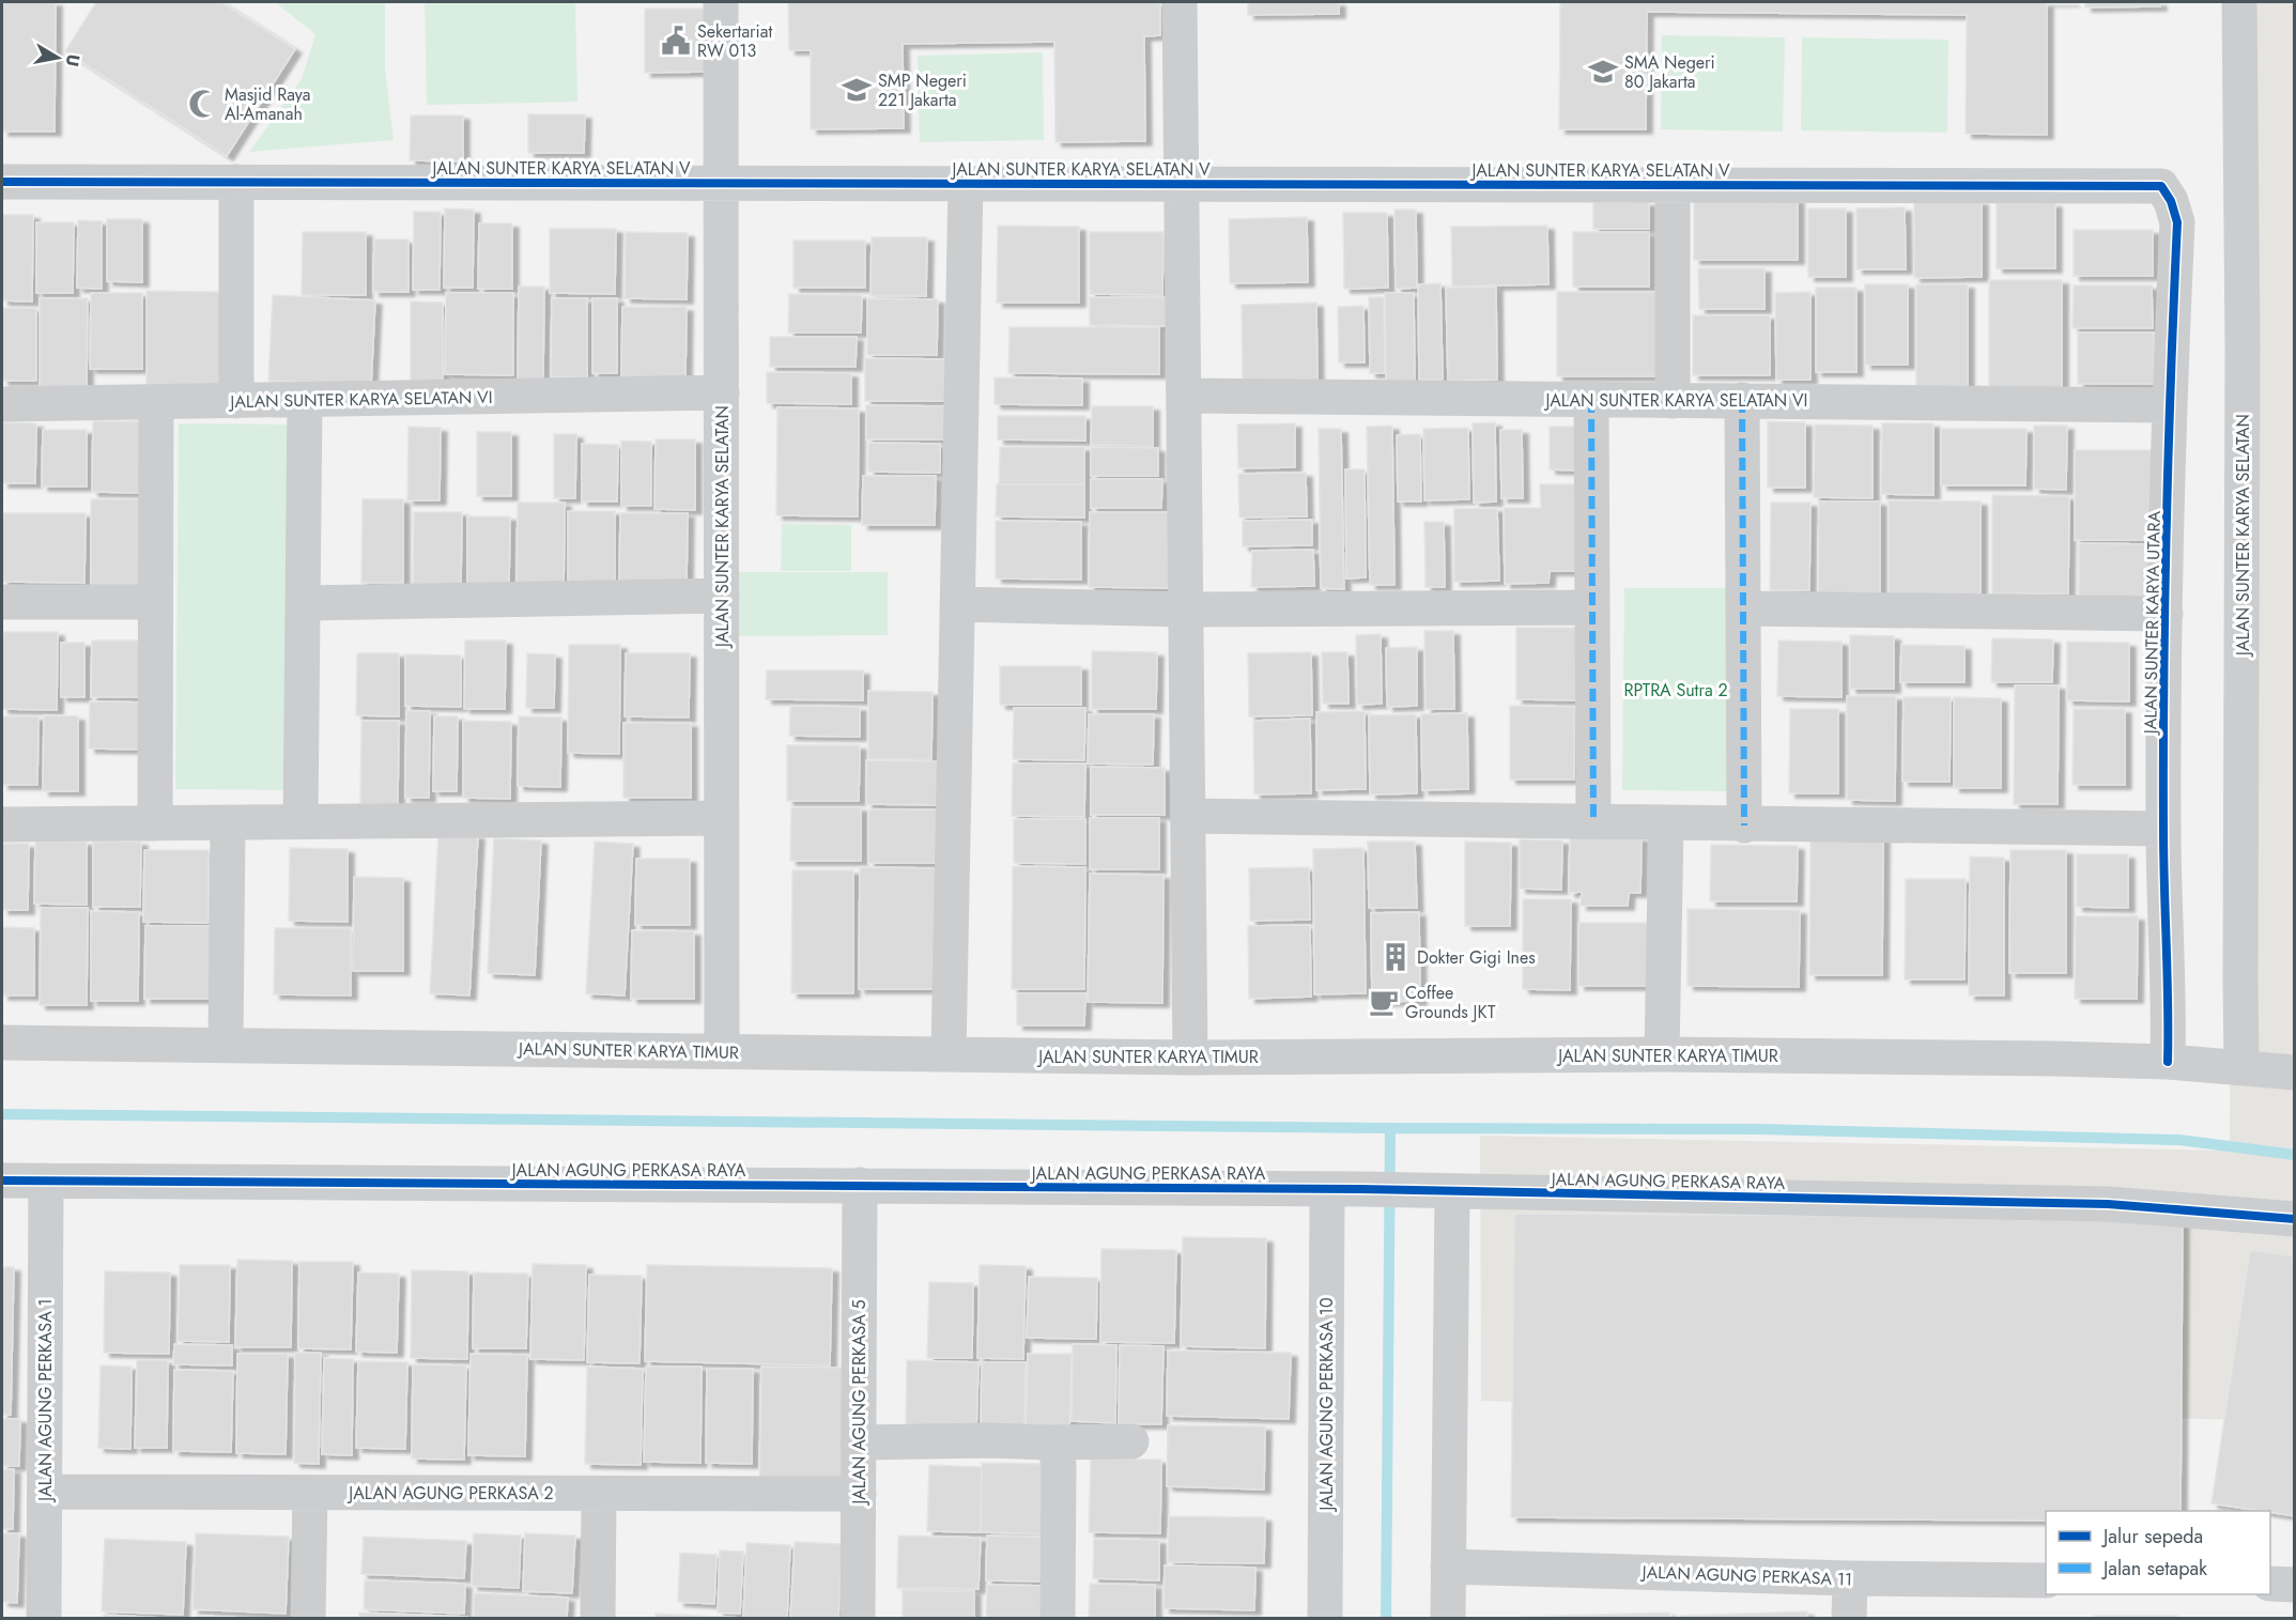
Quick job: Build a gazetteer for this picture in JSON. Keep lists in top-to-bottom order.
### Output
{
  "streets": {
    "street": [
      "JALAN SUNTER KARYA SELATAN V",
      "JALAN SUNTER KARYA SELATAN VI",
      "JALAN SUNTER KARYA SELATAN",
      "JALAN SUNTER KARYA UTARA",
      "JALAN SUNTER KARYA TIMUR",
      "JALAN AGUNG PERKASA RAYA",
      "JALAN AGUNG PERKASA 1",
      "JALAN AGUNG PERKASA 5",
      "JALAN AGUNG PERKASA 10",
      "JALAN AGUNG PERKASA 2",
      "JALAN AGUNG PERKASA 11"
    ]
  },
  "crossings": [
    ["JALAN SUNTER KARYA SELATAN V", "JALAN SUNTER KARYA SELATAN"],
    ["JALAN SUNTER KARYA SELATAN V", "JALAN SUNTER KARYA UTARA"],
    ["JALAN SUNTER KARYA SELATAN VI", "JALAN SUNTER KARYA SELATAN"],
    ["JALAN SUNTER KARYA SELATAN VI", "JALAN SUNTER KARYA UTARA"],
    ["JALAN SUNTER KARYA SELATAN", "JALAN SUNTER KARYA TIMUR"],
    ["JALAN SUNTER KARYA UTARA", "JALAN SUNTER KARYA TIMUR"],
    ["JALAN AGUNG PERKASA RAYA", "JALAN AGUNG PERKASA 1"],
    ["JALAN AGUNG PERKASA RAYA", "JALAN AGUNG PERKASA 5"],
    ["JALAN AGUNG PERKASA RAYA", "JALAN AGUNG PERKASA 10"],
    ["JALAN AGUNG PERKASA 1", "JALAN AGUNG PERKASA 2"],
    ["JALAN AGUNG PERKASA 5", "JALAN AGUNG PERKASA 2"]
  ],
  "parks": ["RPTRA Sutra 2"],
  "places": {
    "public building": ["Sekertariat RW 013"],
    "school or university": ["SMA Negeri 80 Jakarta", "SMP Negeri 221 Jakarta"],
    "mosque": ["Masjid Raya Al-Amanah"],
    "building": ["Dokter Gigi Ines"],
    "cafe": ["Coffee Grounds JKT"]
  },
  "legend": ["Jalur sepeda", "Jalan setapak"],
  "north": "right"
}
